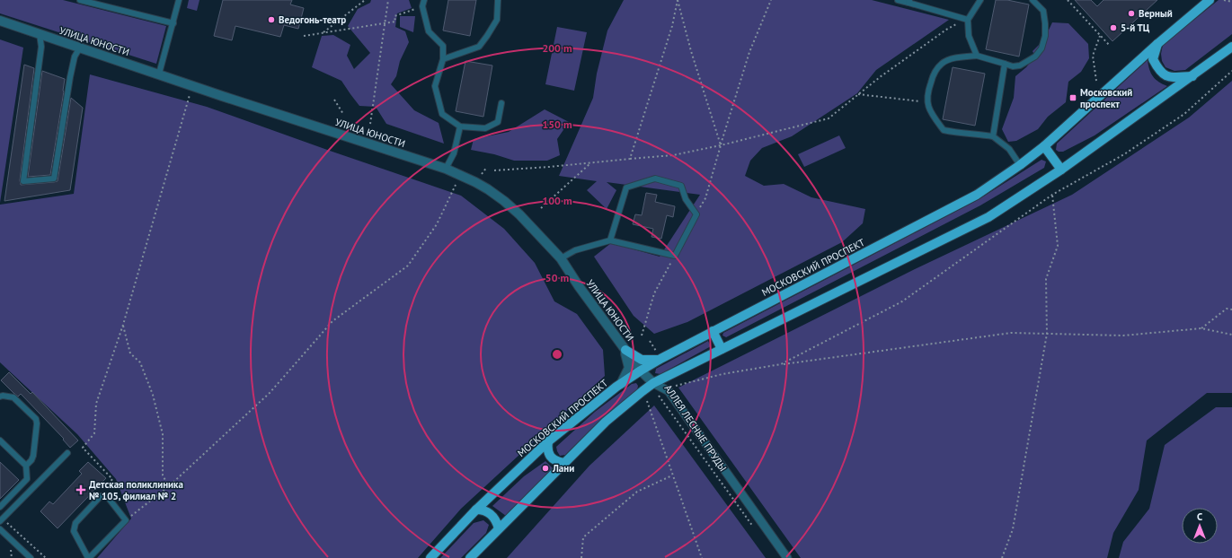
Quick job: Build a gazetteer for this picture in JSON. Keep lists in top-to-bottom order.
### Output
{
  "streets": {
    "main road": ["МОСКОВСКИЙ ПРОСПЕКТ"],
    "street": ["УЛИЦА ЮНОСТИ", "АЛЛЕЯ ЛЕСНЫЕ ПРУДЫ"]
  },
  "crossings": [
    ["УЛИЦА ЮНОСТИ", "МОСКОВСКИЙ ПРОСПЕКТ"],
    ["УЛИЦА ЮНОСТИ", "АЛЛЕЯ ЛЕСНЫЕ ПРУДЫ"]
  ],
  "places": {
    "other": [
      "Верный",
      "Ведогонь-театр",
      "5-й ТЦ",
      "Лани"
    ],
    "transit": ["Московский проспект"],
    "health": ["Детская поликлиника № 105, филиал № 2"]
  },
  "north": "top",
  "rings": [
    "200 m",
    "150 m",
    "100 m",
    "50 m"
  ]
}
